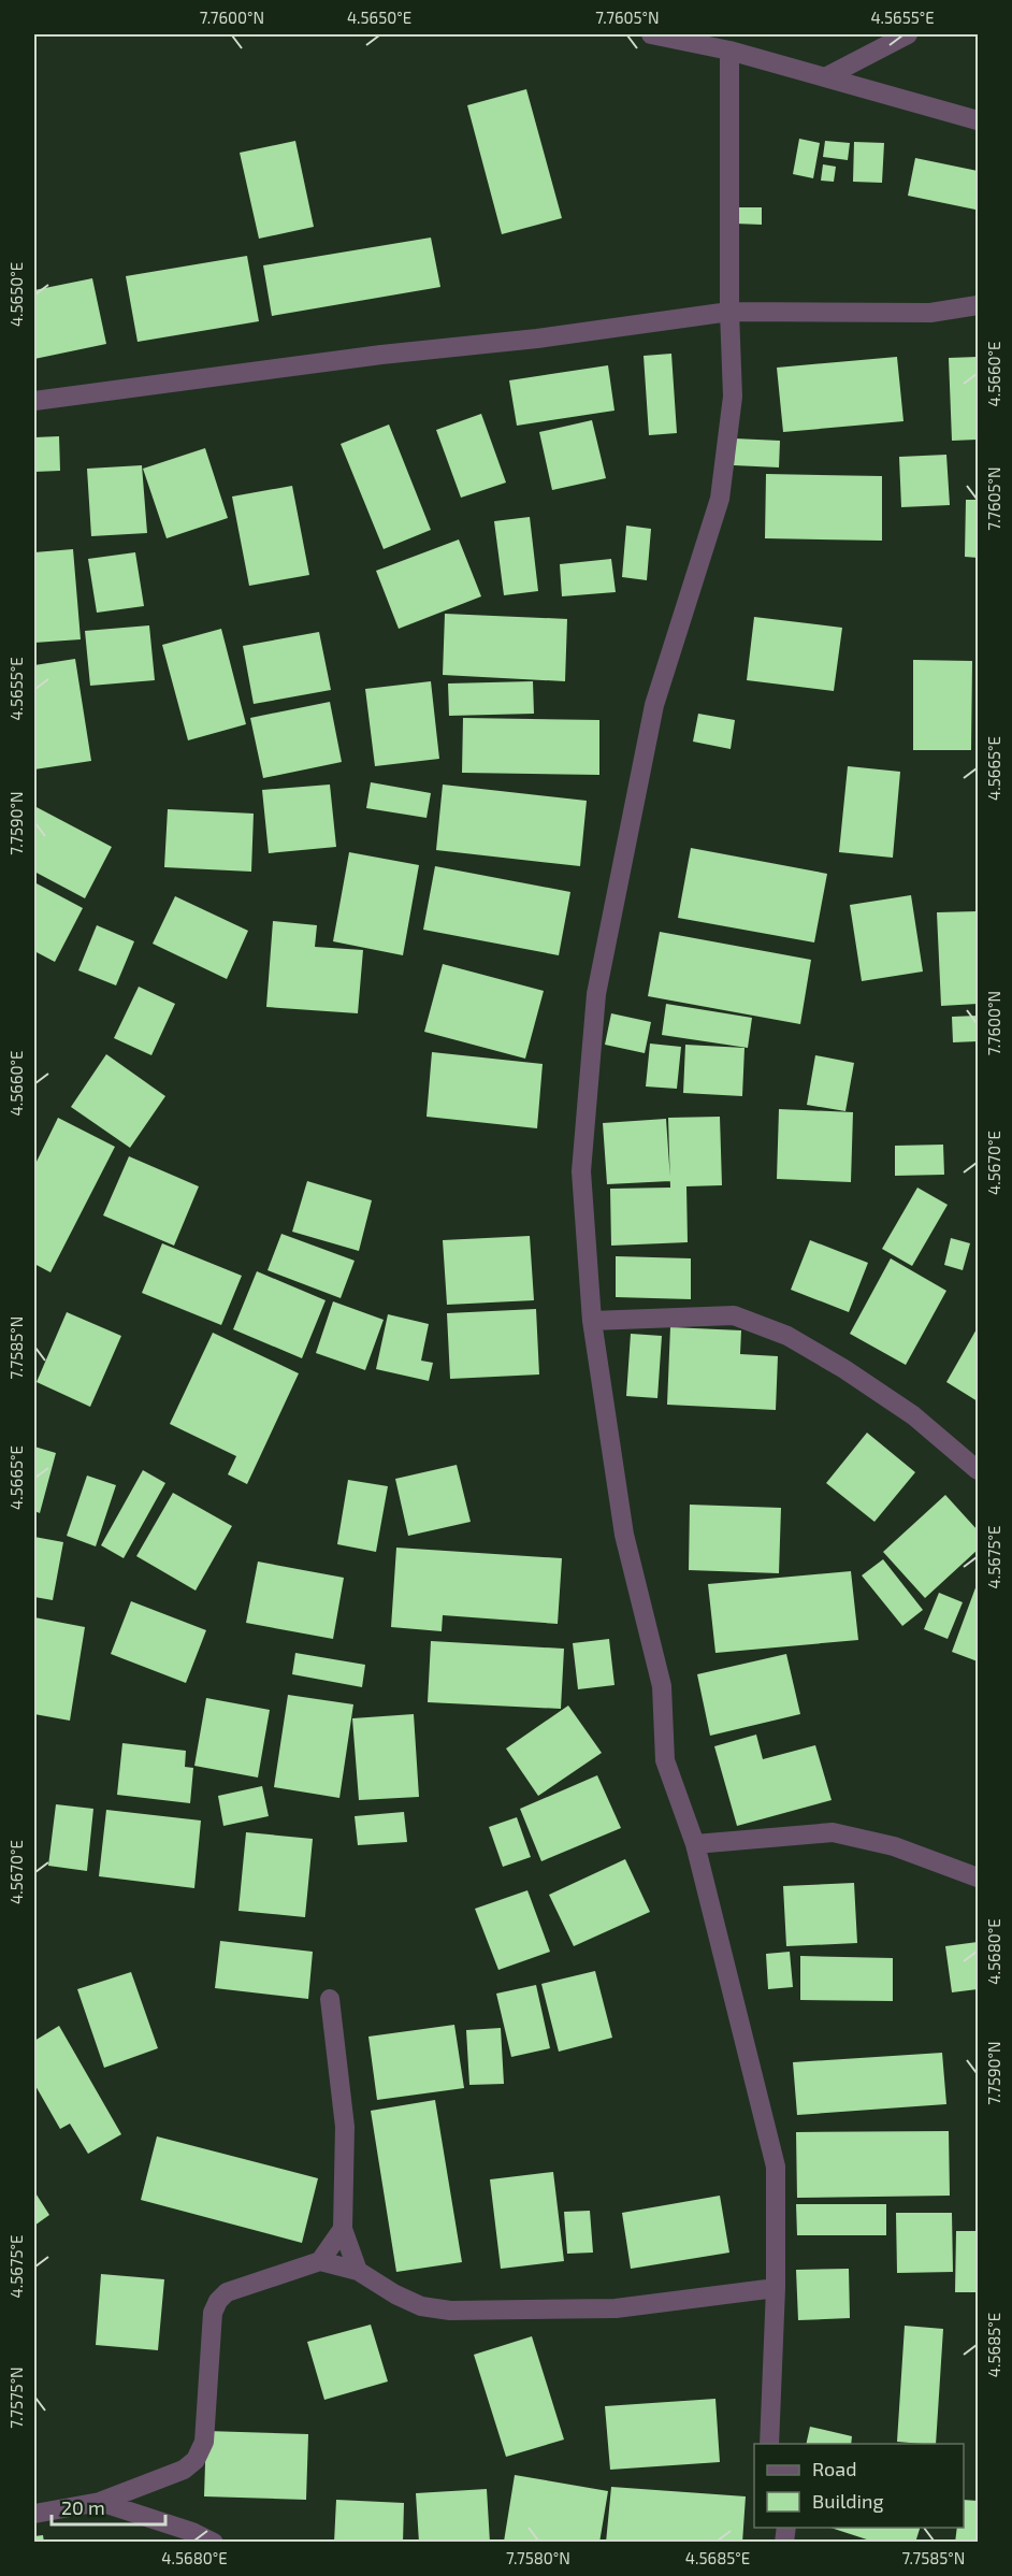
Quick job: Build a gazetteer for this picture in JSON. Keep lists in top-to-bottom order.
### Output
{
  "legend": ["Road", "Building"],
  "scale_bar": "20 m",
  "coordinates": [
    "7.7600°N",
    "4.5650°E",
    "7.7605°N",
    "4.5655°E",
    "4.5660°E",
    "4.5665°E",
    "7.7590°N",
    "4.5670°E",
    "7.7585°N",
    "4.5675°E",
    "4.5680°E",
    "4.5685°E",
    "7.7575°N",
    "7.7580°N"
  ]
}
